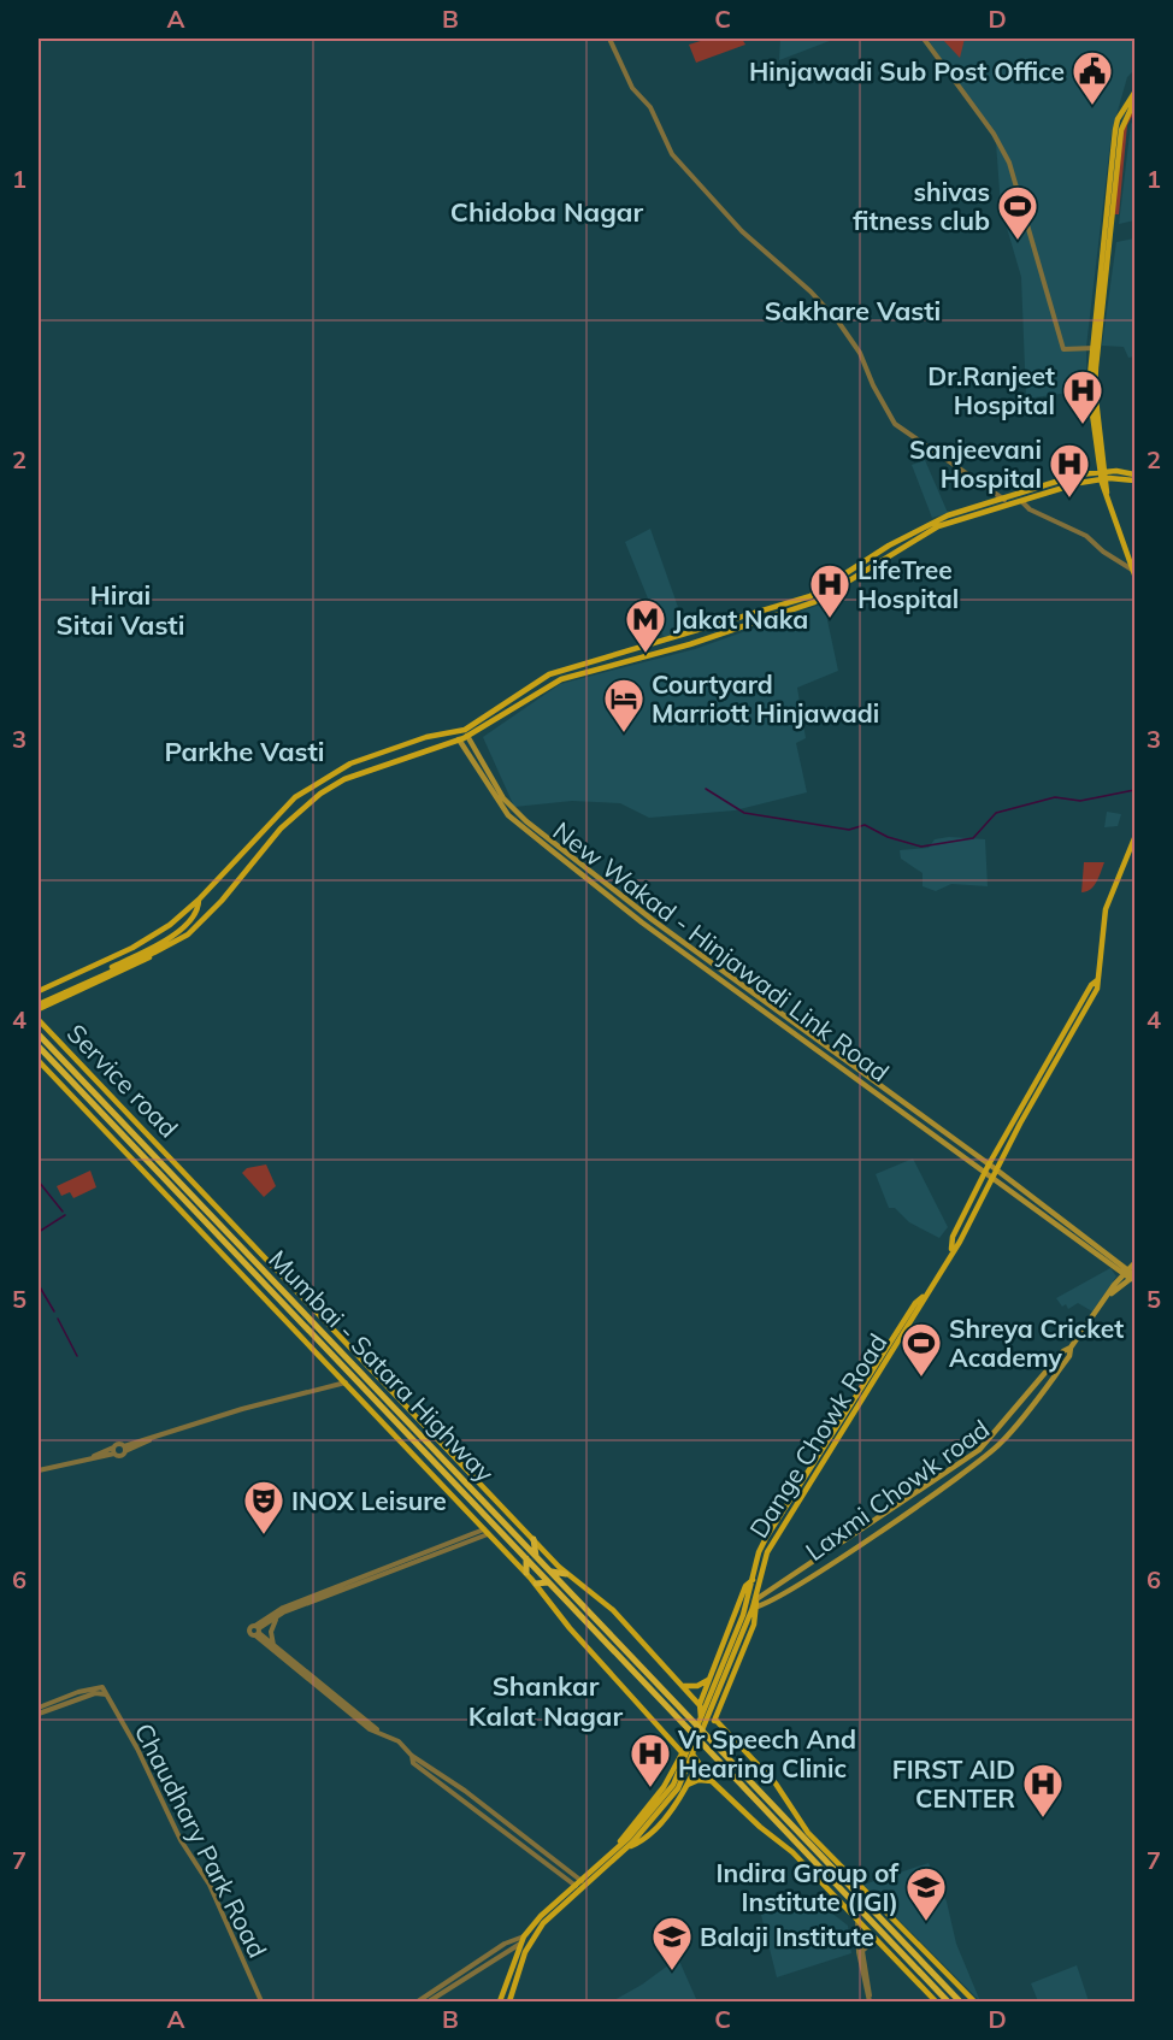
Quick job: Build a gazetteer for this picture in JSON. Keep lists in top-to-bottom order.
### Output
{
  "streets": {
    "highway": ["Mumbai - Satara Highway"],
    "main road": [
      "New Wakad - Hinjawadi Link Road",
      "Service road",
      "Dange Chowk Road",
      "Laxmi Chowk road"
    ],
    "street": ["Chaudhary Park Road"]
  },
  "crossings": [
    ["New Wakad - Hinjawadi Link Road", "Dange Chowk Road"],
    ["New Wakad - Hinjawadi Link Road", "Laxmi Chowk road"],
    ["Dange Chowk Road", "Laxmi Chowk road"]
  ],
  "districts": [
    "Chidoba Nagar",
    "Sakhare Vasti",
    "Hirai Sitai Vasti",
    "Parkhe Vasti",
    "Shankar Kalat Nagar"
  ],
  "places": {
    "public building": ["Hinjawadi Sub Post Office"],
    "sports": ["shivas fitness club", "Shreya Cricket Academy"],
    "hospital": [
      "Dr.Ranjeet Hospital",
      "Sanjeevani Hospital",
      "LifeTree Hospital",
      "Vr Speech And Hearing Clinic",
      "FIRST AID CENTER"
    ],
    "metro station": ["Jakat Naka"],
    "hotel": ["Courtyard Marriott Hinjawadi"],
    "theatre": ["INOX Leisure"],
    "school or university": ["Indira Group of Institute (IGI)", "Balaji Institute"]
  },
  "grid": {
    "columns": [
      "A",
      "B",
      "C",
      "D"
    ],
    "rows": [
      "1",
      "2",
      "3",
      "4",
      "5",
      "6",
      "7"
    ]
  }
}
